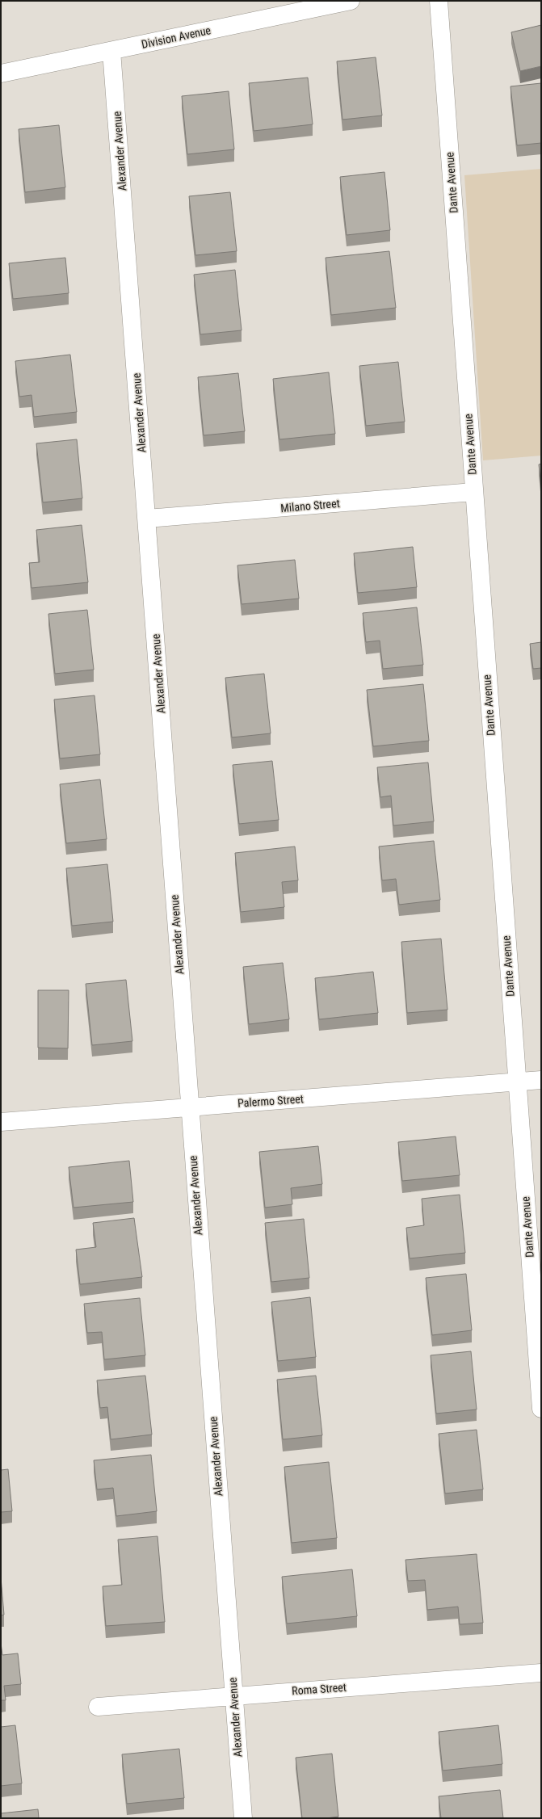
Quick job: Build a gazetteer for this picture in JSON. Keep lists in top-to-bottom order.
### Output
{
  "streets": {
    "street": [
      "Division Avenue",
      "Alexander Avenue",
      "Dante Avenue",
      "Milano Street",
      "Palermo Street",
      "Roma Street"
    ]
  },
  "crossings": [
    ["Division Avenue", "Alexander Avenue"],
    ["Alexander Avenue", "Milano Street"],
    ["Alexander Avenue", "Palermo Street"],
    ["Alexander Avenue", "Roma Street"],
    ["Dante Avenue", "Milano Street"],
    ["Dante Avenue", "Palermo Street"]
  ]
}
